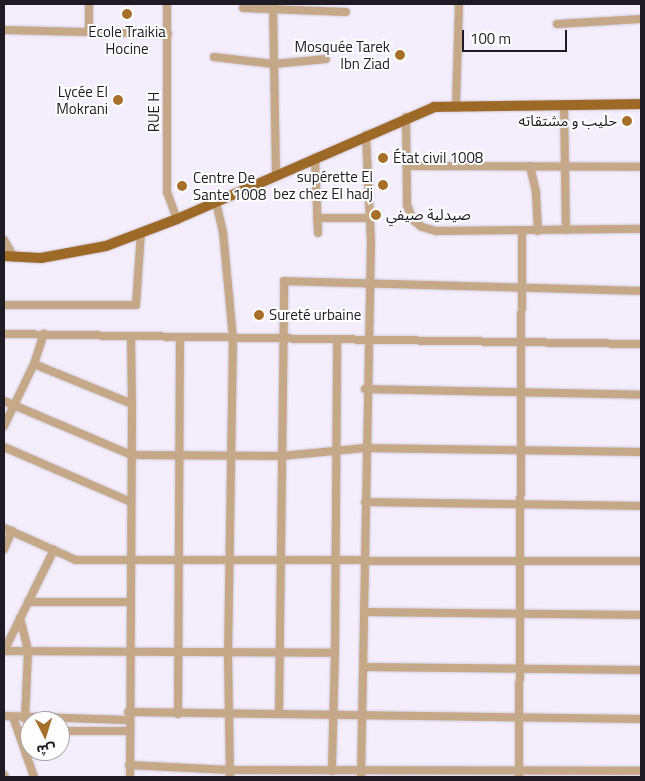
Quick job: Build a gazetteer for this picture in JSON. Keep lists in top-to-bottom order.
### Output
{
  "streets": {
    "street": ["RUE H"]
  },
  "places": [
    "Ecole Traikia Hocine",
    "Mosquée Tarek Ibn Ziad",
    "Lycée El Mokrani",
    "حليب و مشتقاته",
    "État civil 1008",
    "supérette El bez chez El hadj",
    "Centre De Sante 1008",
    "صيدلية صيفي",
    "Sureté urbaine"
  ],
  "scale_bar": "100 m",
  "north": "bottom"
}
